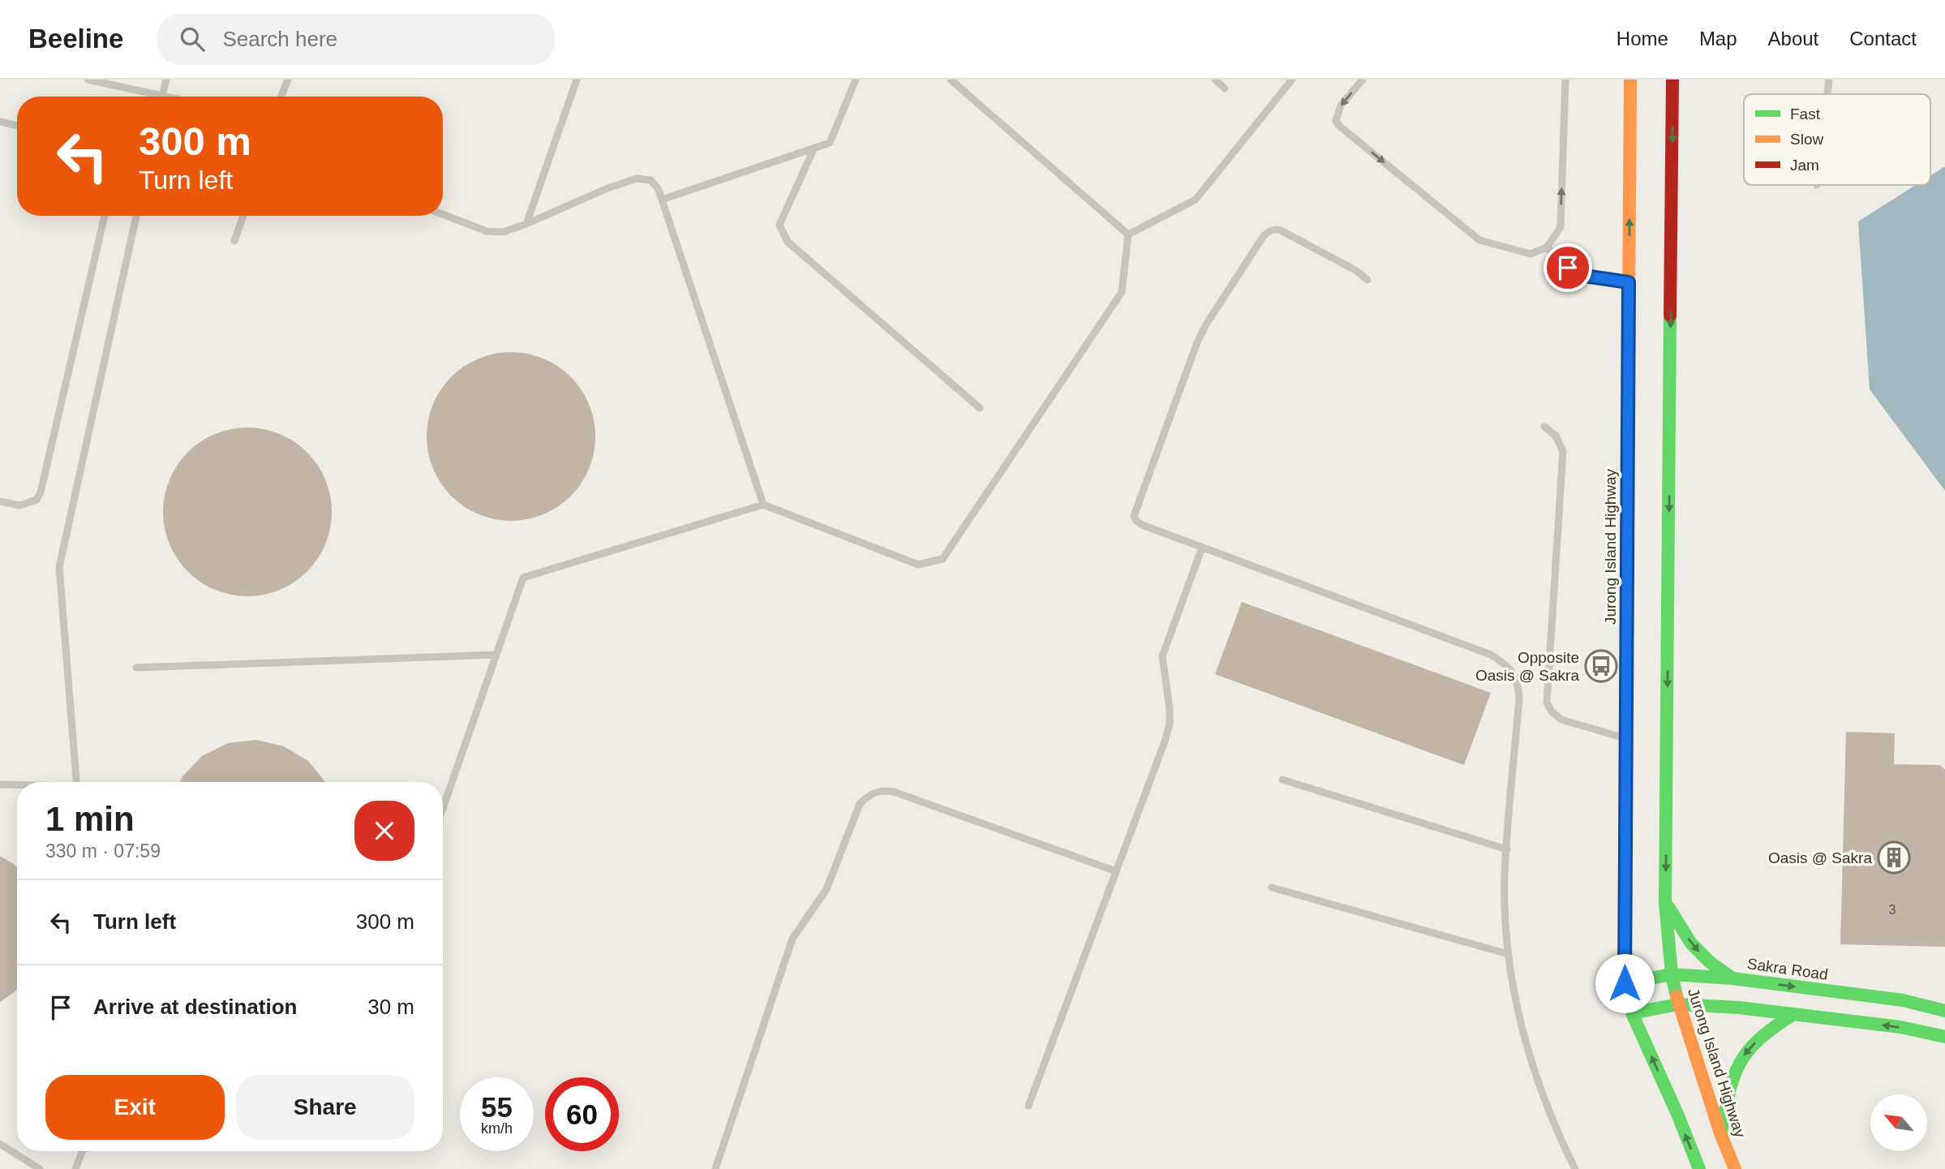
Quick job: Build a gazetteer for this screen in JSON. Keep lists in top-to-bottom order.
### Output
{
  "streets": {
    "main road": ["Jurong Island Highway", "Sakra Road"]
  },
  "crossings": [
    ["Jurong Island Highway", "Sakra Road"]
  ],
  "places": {
    "bus stop": ["Opposite Oasis @ Sakra"],
    "building": ["Oasis @ Sakra"]
  },
  "house_numbers": ["3"],
  "legend": ["Fast", "Slow", "Jam"],
  "north": "top left",
  "page": {
    "header": "Beeline",
    "search": "Search here",
    "nav": [
      "Home",
      "Map",
      "About",
      "Contact"
    ],
    "turn": ["300 m", "Turn left"],
    "heading": ["1 min", "330 m · 07:59"],
    "list": [
      {
        "name": "Turn left",
        "value": "300 m"
      },
      {
        "name": "Arrive at destination",
        "value": "30 m"
      }
    ],
    "buttons": ["Exit", "Share"],
    "speed": "55 km/h",
    "limit": "60"
  }
}
